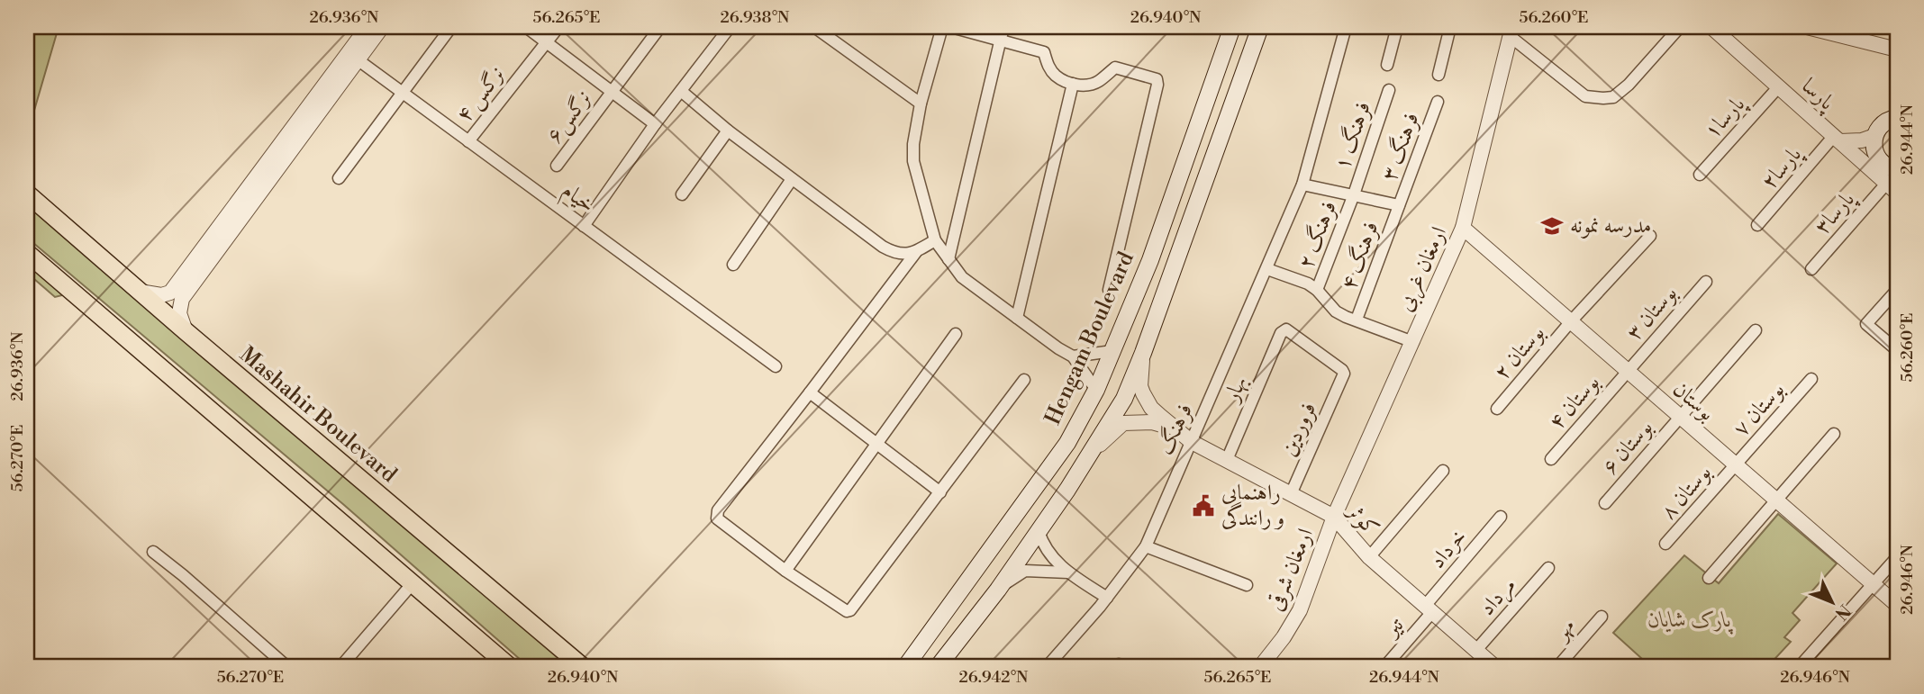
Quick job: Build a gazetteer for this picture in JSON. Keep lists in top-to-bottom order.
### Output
{
  "streets": {
    "main road": ["Hengam Boulevard", "Mashahir Boulevard"],
    "street": [
      "نرگس ۴",
      "پارسا",
      "نرگس۶",
      "پارسا۱",
      "فرهنگ ۱",
      "فرهنگ ۳",
      "پارسا۲",
      "خیام",
      "پارسا۳",
      "فرهنگ ۲",
      "فرهنگ ۴",
      "ارمغان غربی",
      "بوستان ۳",
      "بوستان ۲",
      "بهار",
      "بوستان",
      "بوستان ۴",
      "بوستان ۷",
      "فرهنگ",
      "فروردین",
      "بوستان ۶",
      "بوستان ۸",
      "کوثر",
      "خرداد",
      "ارمغان شرقی",
      "مرداد",
      "تیر",
      "مهر"
    ]
  },
  "crossings": [
    ["نرگس ۴", "خیام"],
    ["پارسا", "پارسا۱"],
    ["پارسا", "پارسا۲"],
    ["پارسا", "پارسا۳"],
    ["فرهنگ ۱", "فرهنگ ۲"],
    ["فرهنگ ۳", "فرهنگ ۴"],
    ["ارمغان غربی", "بوستان"],
    ["ارمغان غربی", "کوثر"],
    ["ارمغان غربی", "ارمغان شرقی"],
    ["بوستان ۳", "بوستان"],
    ["بوستان ۳", "بوستان ۴"],
    ["بوستان ۲", "بوستان"],
    ["بهار", "فروردین"],
    ["بهار", "کوثر"],
    ["بوستان", "بوستان ۴"],
    ["بوستان", "بوستان ۷"],
    ["بوستان", "بوستان ۶"],
    ["بوستان", "بوستان ۸"],
    ["بوستان ۷", "بوستان ۸"],
    ["فرهنگ", "کوثر"],
    ["فروردین", "کوثر"],
    ["کوثر", "خرداد"],
    ["کوثر", "ارمغان شرقی"],
    ["کوثر", "مرداد"],
    ["کوثر", "تیر"],
    ["خرداد", "تیر"]
  ],
  "parks": ["پارک شایان"],
  "places": {
    "school or university": ["مدرسه نمونه"],
    "public building": ["راهنمایی و رانندگی"]
  },
  "north": "bottom right",
  "coordinates": [
    "26.936°N",
    "56.265°E",
    "26.938°N",
    "26.940°N",
    "56.260°E",
    "26.944°N",
    "56.270°E",
    "26.946°N",
    "26.942°N"
  ]
}
